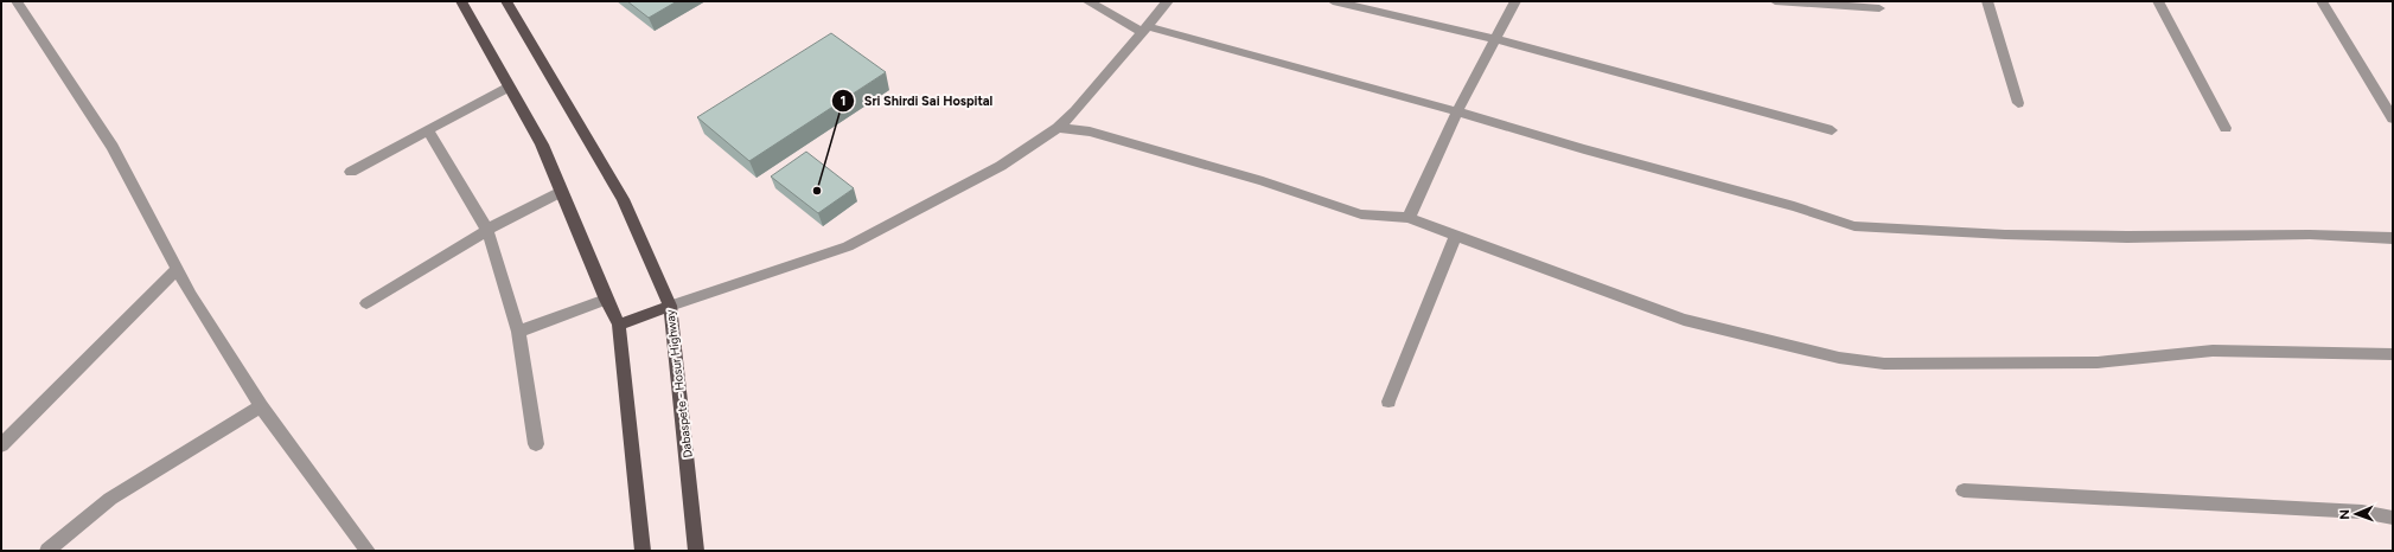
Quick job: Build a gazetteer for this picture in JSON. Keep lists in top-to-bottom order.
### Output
{
  "streets": {
    "main road": ["Dabaspete - Hosur Highway"]
  },
  "places": ["Sri Shirdi Sai Hospital"],
  "north": "left"
}
